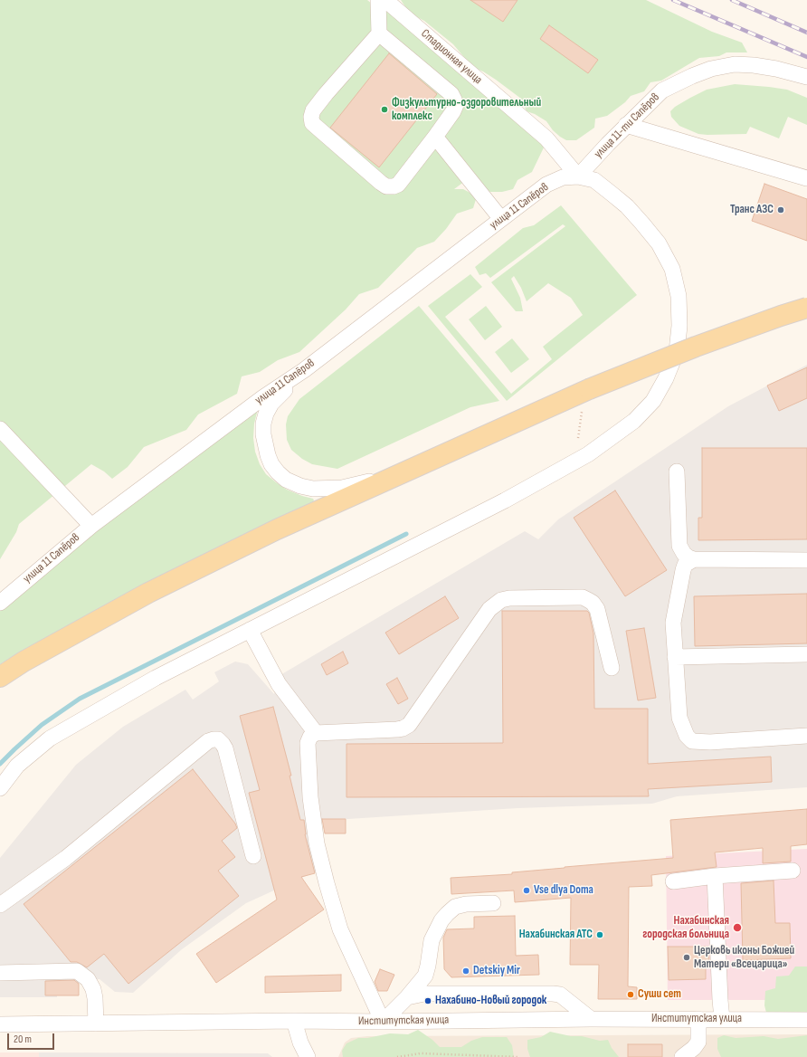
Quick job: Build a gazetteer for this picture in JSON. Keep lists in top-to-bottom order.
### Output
{
  "streets": {
    "street": [
      "Стадионная улица",
      "улица 11-ти Сапёров",
      "улица 11 Сапёров",
      "Институтская улица"
    ]
  },
  "crossings": [
    ["Стадионная улица", "улица 11-ти Сапёров"],
    ["Стадионная улица", "улица 11 Сапёров"],
    ["улица 11-ти Сапёров", "улица 11 Сапёров"]
  ],
  "places": [
    "Физкультурно-оздоровительный комплекс",
    "Транс АЗС",
    "Vse dlya Doma",
    "Нахабинская городская больница",
    "Нахабинская АТС",
    "Церковь иконы Божией Матери «Всецарица»",
    "Detskiy Mir",
    "Суши сет",
    "Нахабино-Новый городок"
  ],
  "scale_bar": "20 m"
}
